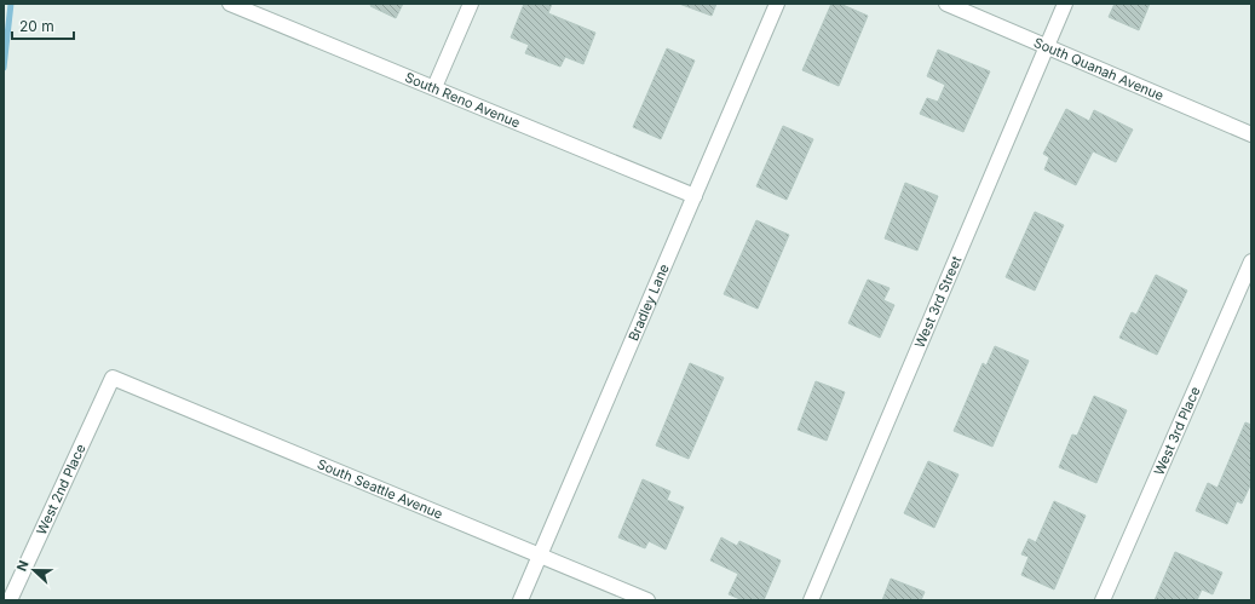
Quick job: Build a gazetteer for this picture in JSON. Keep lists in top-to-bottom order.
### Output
{
  "streets": {
    "street": [
      "South Quanah Avenue",
      "South Reno Avenue",
      "Bradley Lane",
      "West 3rd Street",
      "West 3rd Place",
      "South Seattle Avenue",
      "West 2nd Place"
    ]
  },
  "crossings": [
    ["South Quanah Avenue", "West 3rd Street"],
    ["South Reno Avenue", "Bradley Lane"],
    ["Bradley Lane", "South Seattle Avenue"],
    ["South Seattle Avenue", "West 2nd Place"]
  ],
  "scale_bar": "20 m",
  "north": "left"
}
